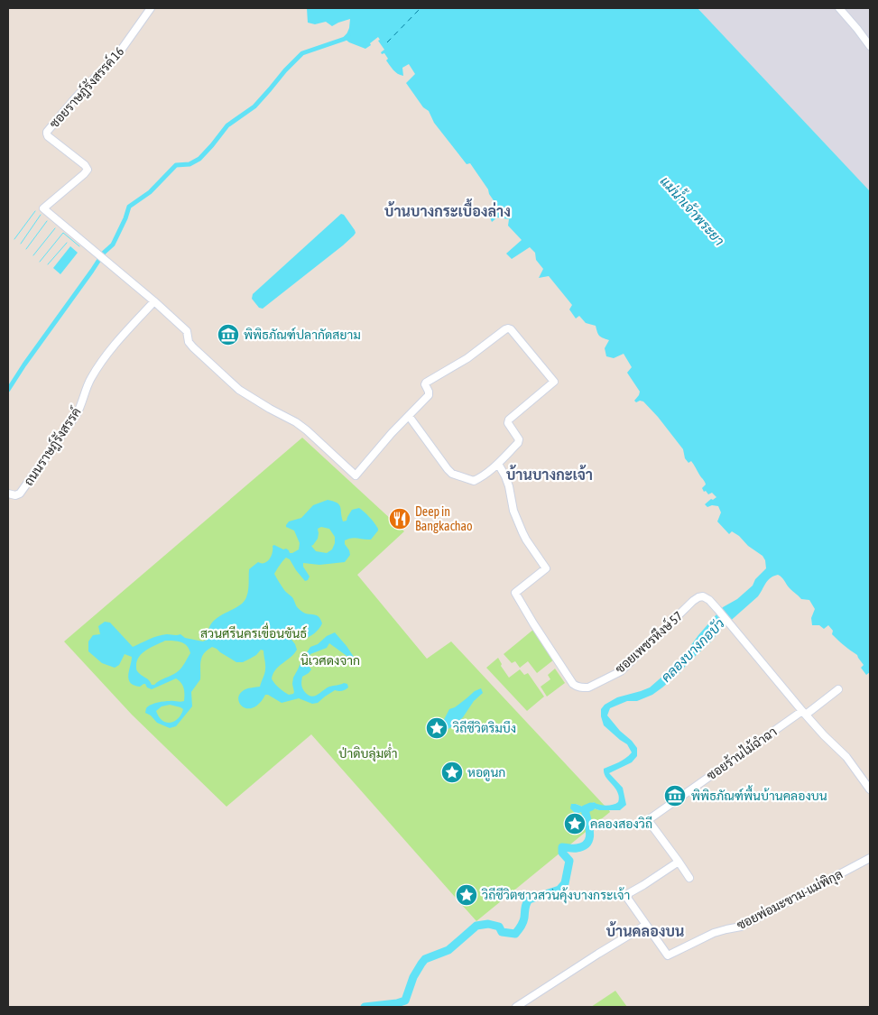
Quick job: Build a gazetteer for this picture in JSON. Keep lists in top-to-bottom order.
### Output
{
  "streets": {
    "street": [
      "ซอยราษฎ์รังสรรค์ 16",
      "ถนนราษฎ์รังสรรค์",
      "ซอยเพชรหึงษ์ 57",
      "ซอยร้านไม้ฉำฉา",
      "ซอยพ่อมะขาม-แม่พิกุล"
    ]
  },
  "crossings": [
    ["ซอยราษฎ์รังสรรค์ 16", "ถนนราษฎ์รังสรรค์"],
    ["ซอยเพชรหึงษ์ 57", "ซอยร้านไม้ฉำฉา"]
  ],
  "districts": ["บ้านบางกระเบื้องล่าง", "บ้านบางกะเจ้า", "บ้านคลองบน"],
  "water": ["แม่น้ำเจ้าพระยา", "คลองบางกอบัว"],
  "parks": ["สวนศรีนครเขื่อนขันธ์", "นิเวศดงจาก", "ป่าดิบลุ่มต่ำ"],
  "places": {
    "museum": ["พิพิธภัณฑ์ปลากัดสยาม", "พิพิธภัณฑ์พื้นบ้านคลองบน"],
    "restaurant": ["Deep in Bangkachao"],
    "place": [
      "วิถีชีวิตริมบึง",
      "หอดูนก",
      "คลองสองวิถี",
      "วิถีชีวิตชาวสวนคุ้งบางกระเจ้า"
    ]
  }
}
